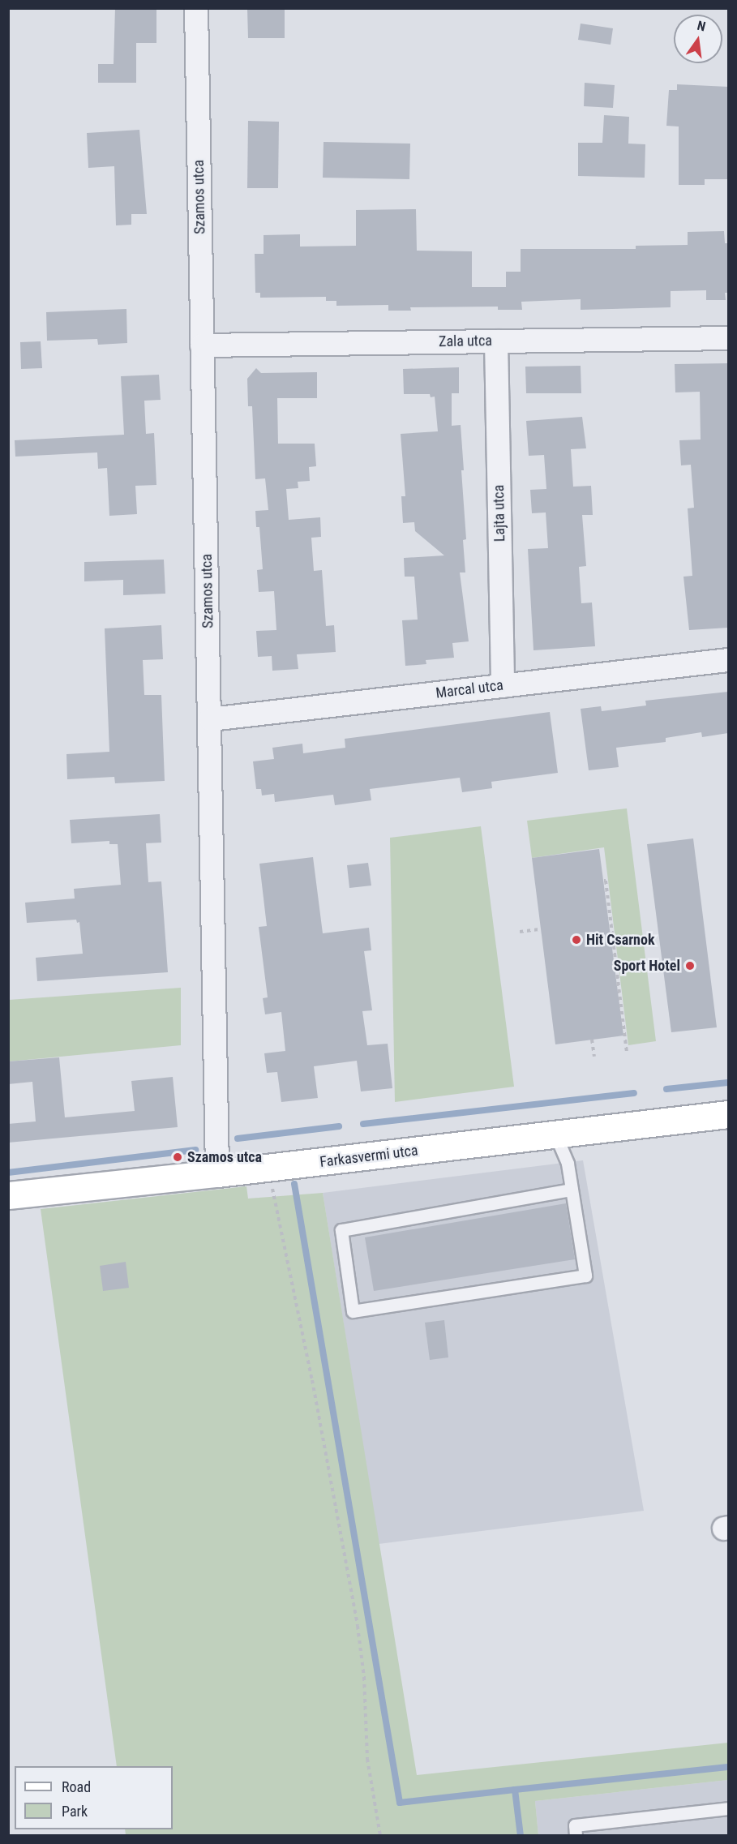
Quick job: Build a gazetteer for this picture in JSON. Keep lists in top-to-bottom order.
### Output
{
  "streets": {
    "street": [
      "Szamos utca",
      "Zala utca",
      "Lajta utca",
      "Marcal utca",
      "Farkasvermi utca"
    ]
  },
  "crossings": [
    ["Szamos utca", "Zala utca"],
    ["Szamos utca", "Marcal utca"],
    ["Szamos utca", "Farkasvermi utca"],
    ["Zala utca", "Lajta utca"],
    ["Lajta utca", "Marcal utca"]
  ],
  "places": ["Hit Csarnok", "Sport Hotel", "Szamos utca"],
  "legend": ["Road", "Park"],
  "north": "top"
}
